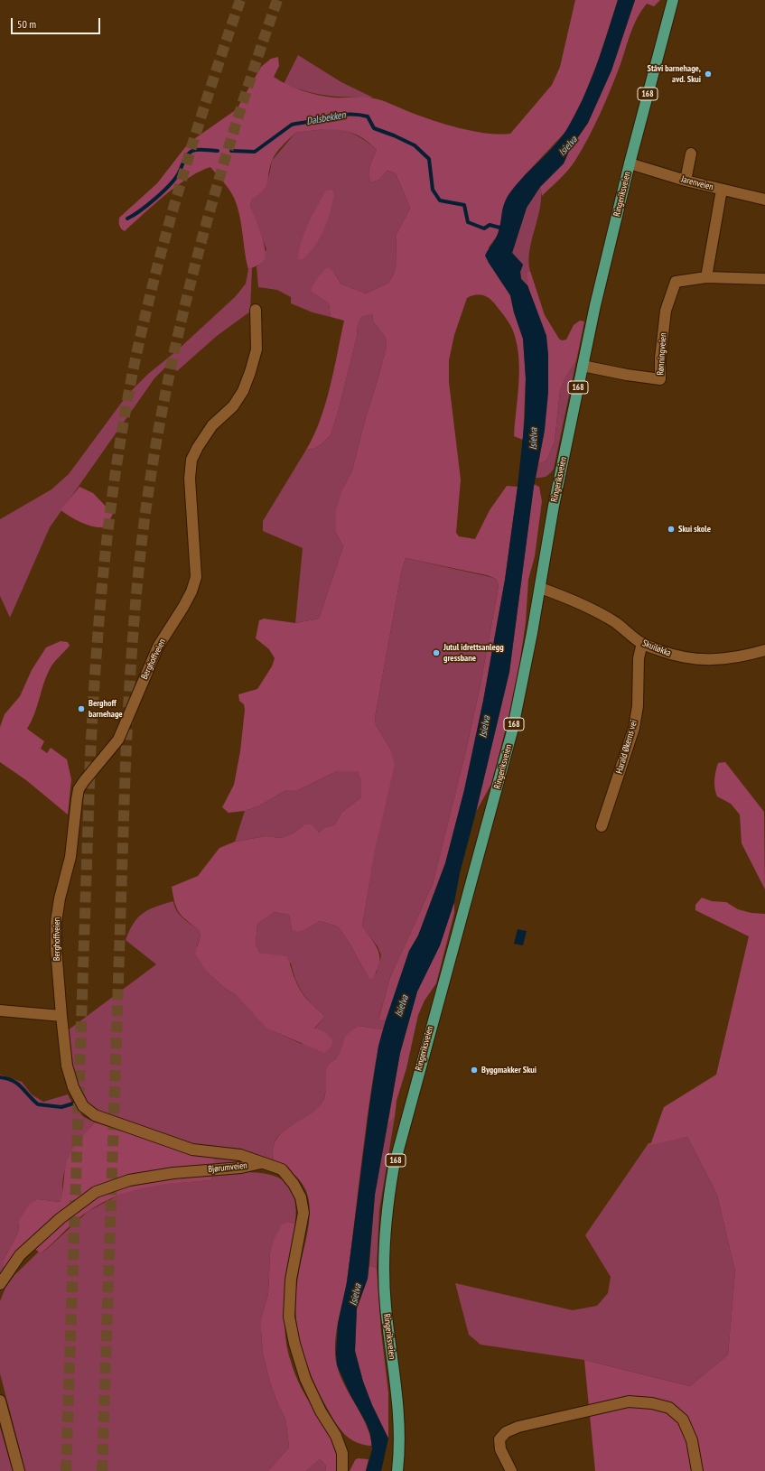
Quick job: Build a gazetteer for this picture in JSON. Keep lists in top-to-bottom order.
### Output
{
  "streets": {
    "main road": ["168", "Ringeriksveien"],
    "street": [
      "Jarenveien",
      "Rønningveien",
      "Skuiløkka",
      "Berghoffveien",
      "Harald Økerns vei",
      "Bjørumveien"
    ]
  },
  "crossings": [
    ["Jarenveien", "Ringeriksveien"],
    ["Ringeriksveien", "Rønningveien"],
    ["Ringeriksveien", "Skuiløkka"],
    ["Skuiløkka", "Harald Økerns vei"],
    ["Berghoffveien", "Bjørumveien"]
  ],
  "water": ["Dalsbekken", "Isielva"],
  "places": [
    "Ståvi barnehage, avd. Skui",
    "Skui skole",
    "Jutul idrettsanlegg gressbane",
    "Berghoff barnehage",
    "Byggmakker Skui"
  ],
  "scale_bar": "50 m"
}
